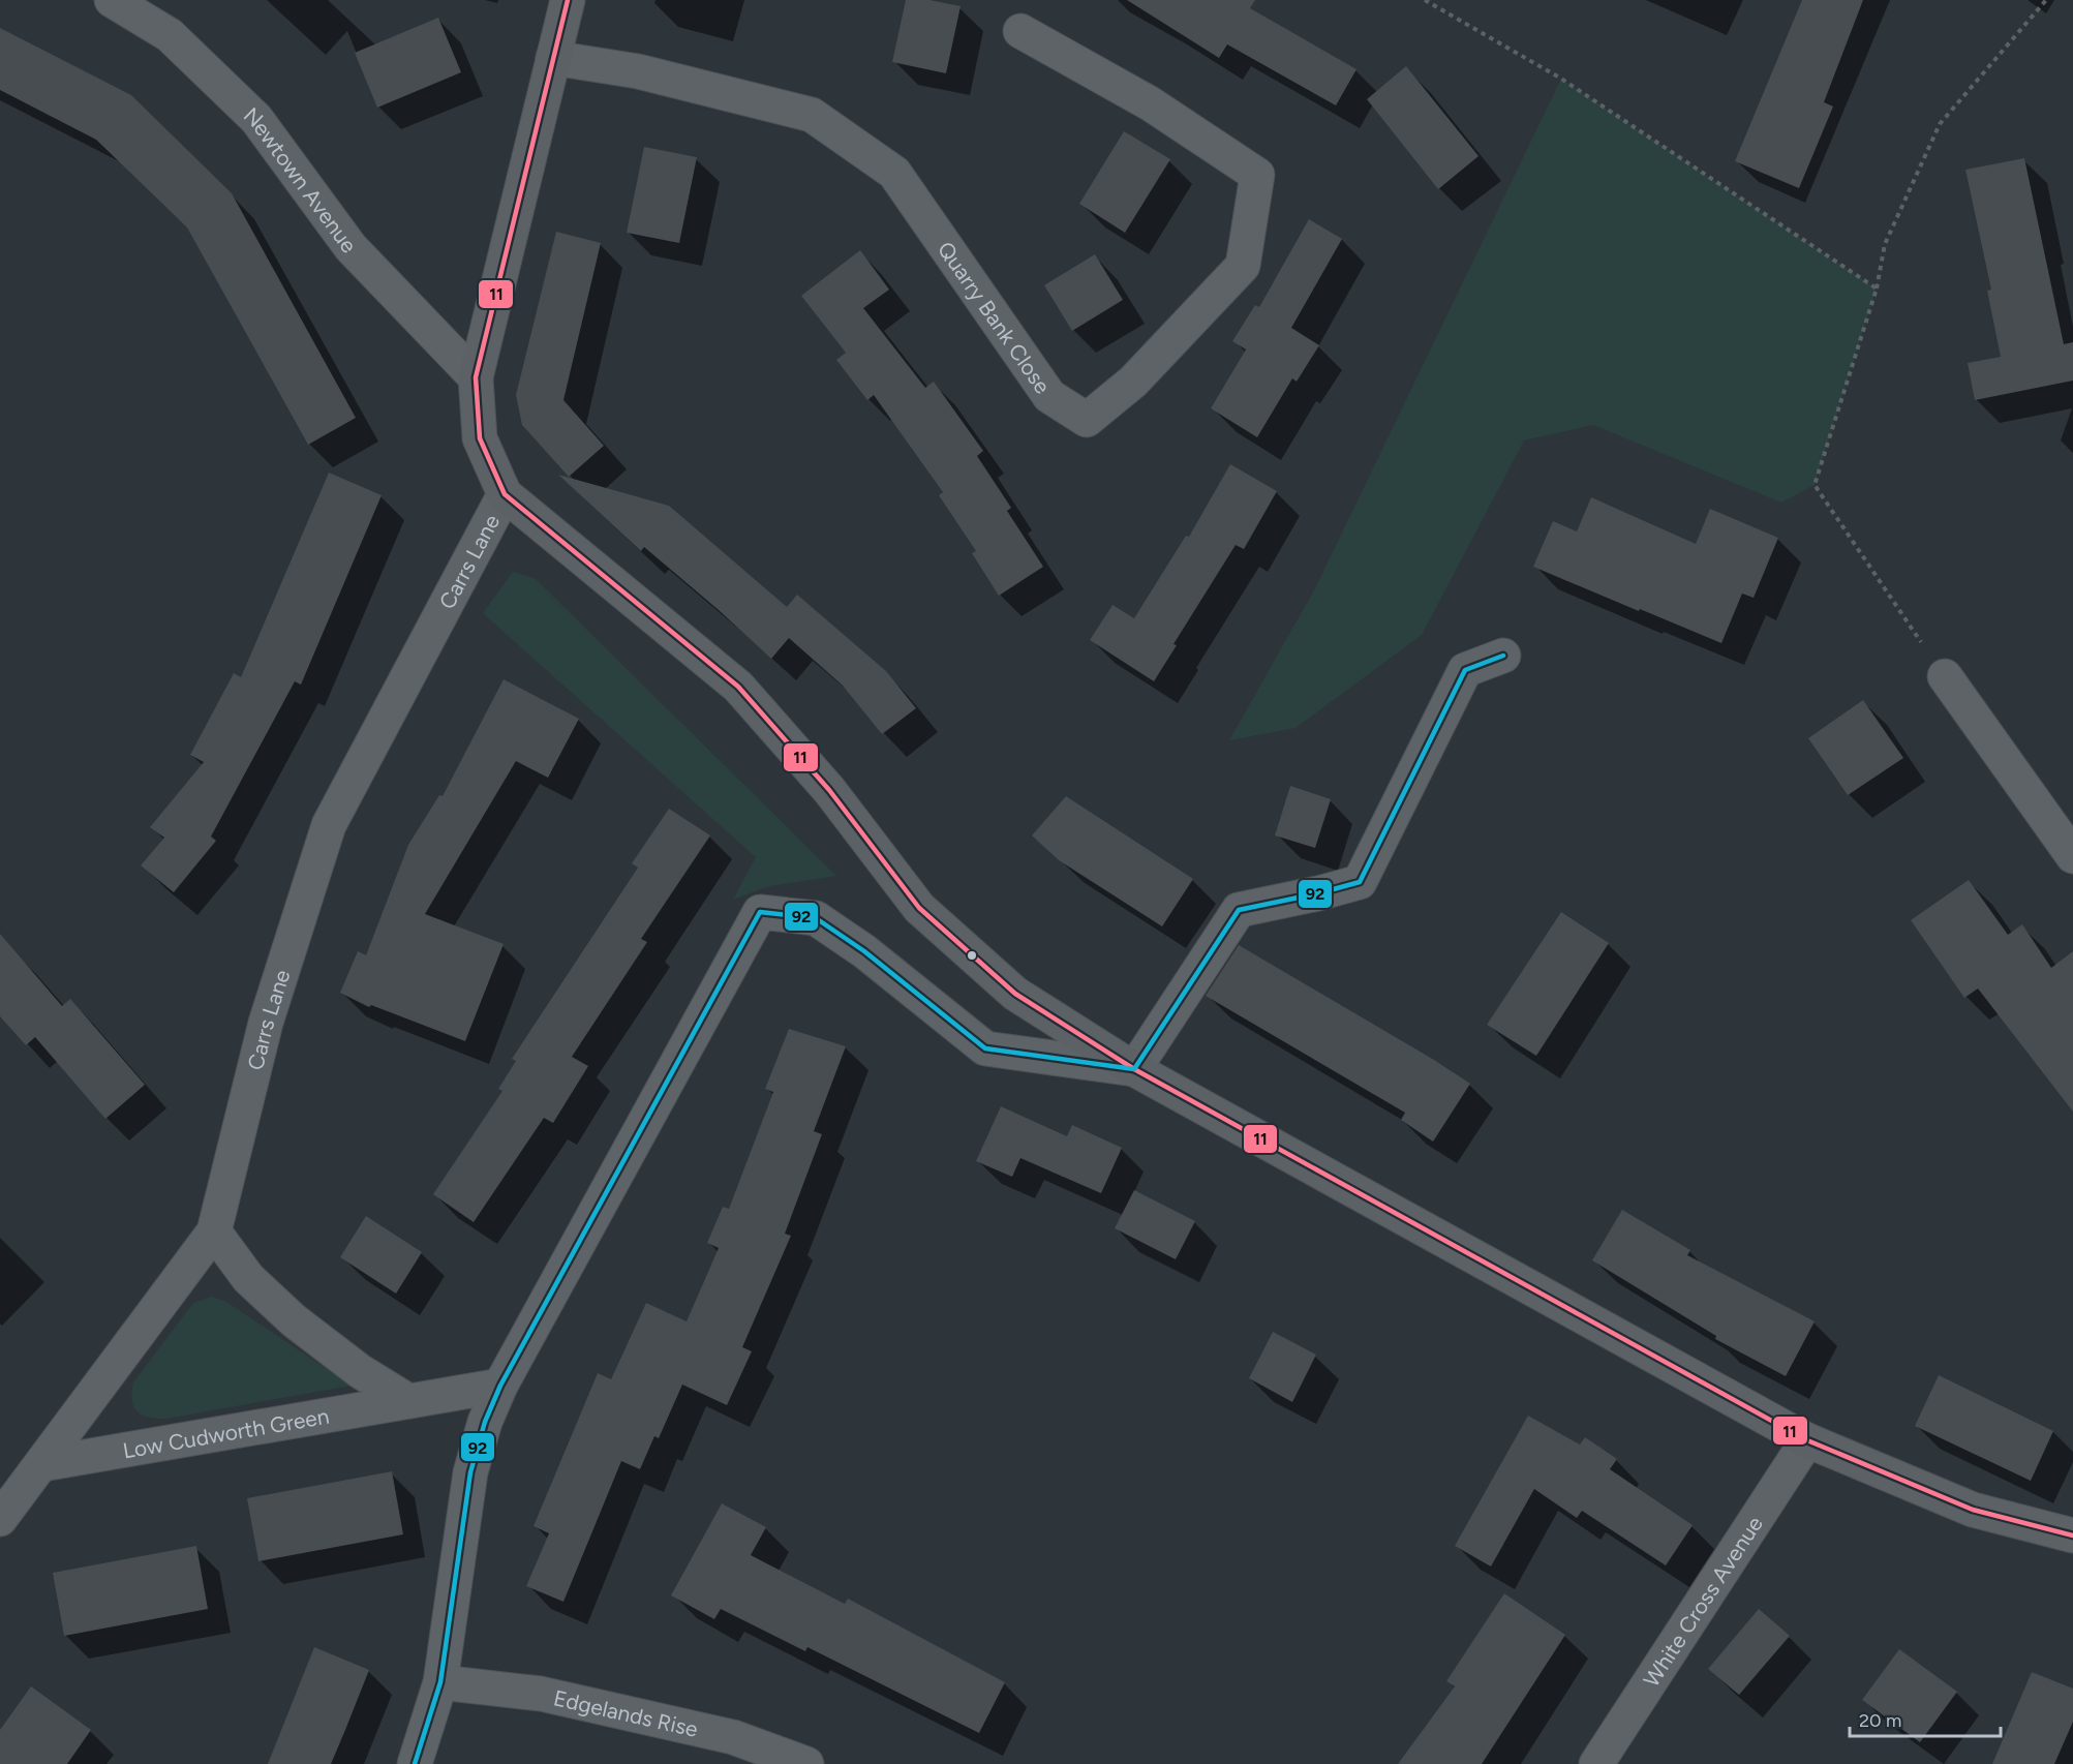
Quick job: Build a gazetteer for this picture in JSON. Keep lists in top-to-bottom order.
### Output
{
  "streets": {
    "street": [
      "Newtown Avenue",
      "Quarry Bank Close",
      "Carrs Lane",
      "Low Cudworth Green",
      "White Cross Avenue",
      "Edgelands Rise"
    ]
  },
  "crossings": [
    ["Carrs Lane", "Low Cudworth Green"]
  ],
  "lines": ["transit line 11", "transit line 92"],
  "scale_bar": "20 m"
}
